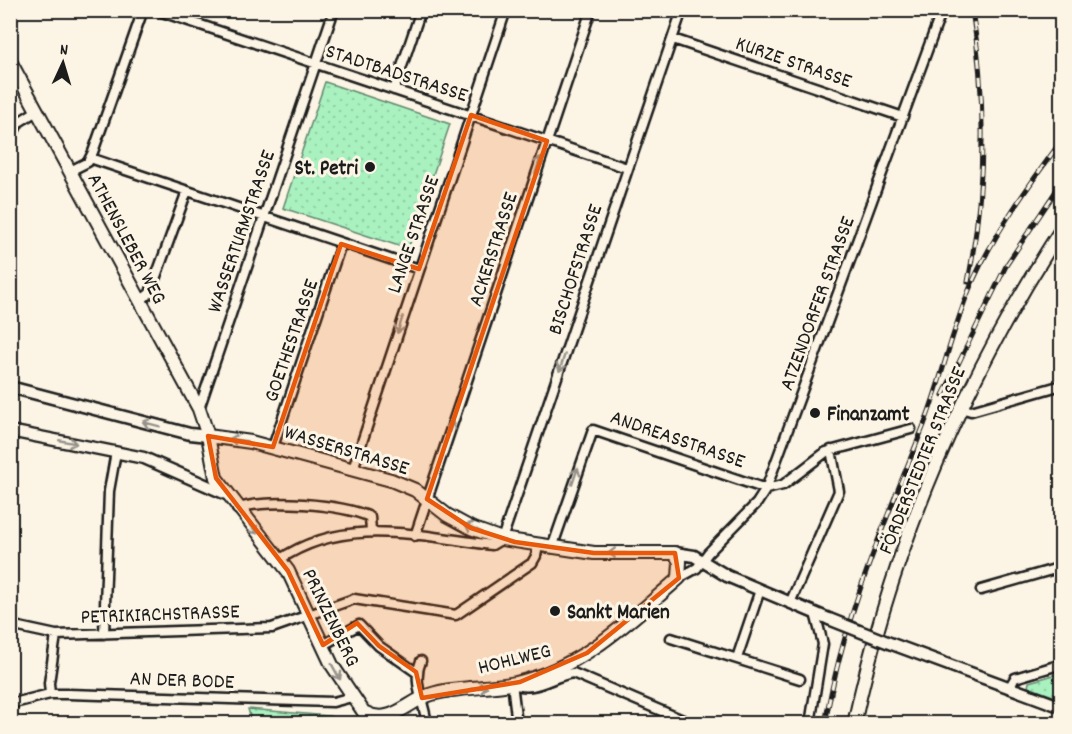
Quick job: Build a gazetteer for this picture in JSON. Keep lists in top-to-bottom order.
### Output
{
  "streets": {
    "main road": [
      "ATHENSLEBER WEG",
      "WASSERSTRASSE",
      "FÖRDERSTEDTER STRASSE",
      "PRINZENBERG",
      "HOHLWEG"
    ],
    "street": [
      "KURZE STRASSE",
      "STADTBADSTRASSE",
      "WASSERTURMSTRASSE",
      "LANGE STRASSE",
      "ACKERSTRASSE",
      "BISCHOFSTRASSE",
      "ATZENDORFER STRASSE",
      "GOETHESTRASSE",
      "ANDREASSTRASSE",
      "PETRIKIRCHSTRASSE",
      "AN DER BODE"
    ]
  },
  "crossings": [
    ["KURZE STRASSE", "BISCHOFSTRASSE"],
    ["KURZE STRASSE", "ATZENDORFER STRASSE"],
    ["STADTBADSTRASSE", "WASSERTURMSTRASSE"],
    ["STADTBADSTRASSE", "LANGE STRASSE"],
    ["STADTBADSTRASSE", "ACKERSTRASSE"],
    ["STADTBADSTRASSE", "BISCHOFSTRASSE"],
    ["WASSERTURMSTRASSE", "ATHENSLEBER WEG"],
    ["LANGE STRASSE", "WASSERSTRASSE"],
    ["ATHENSLEBER WEG", "WASSERSTRASSE"],
    ["ATHENSLEBER WEG", "PRINZENBERG"],
    ["ACKERSTRASSE", "WASSERSTRASSE"],
    ["BISCHOFSTRASSE", "WASSERSTRASSE"],
    ["ATZENDORFER STRASSE", "ANDREASSTRASSE"],
    ["ATZENDORFER STRASSE", "HOHLWEG"],
    ["GOETHESTRASSE", "WASSERSTRASSE"],
    ["ANDREASSTRASSE", "WASSERSTRASSE"],
    ["WASSERSTRASSE", "PETRIKIRCHSTRASSE"],
    ["WASSERSTRASSE", "PRINZENBERG"],
    ["PETRIKIRCHSTRASSE", "PRINZENBERG"],
    ["PRINZENBERG", "HOHLWEG"],
    ["PRINZENBERG", "AN DER BODE"]
  ],
  "one_way": [
    "LANGE STRASSE",
    "ACKERSTRASSE",
    "BISCHOFSTRASSE",
    "WASSERSTRASSE",
    "PRINZENBERG"
  ],
  "places": ["St. Petri", "Finanzamt", "Sankt Marien"],
  "north": "top"
}
